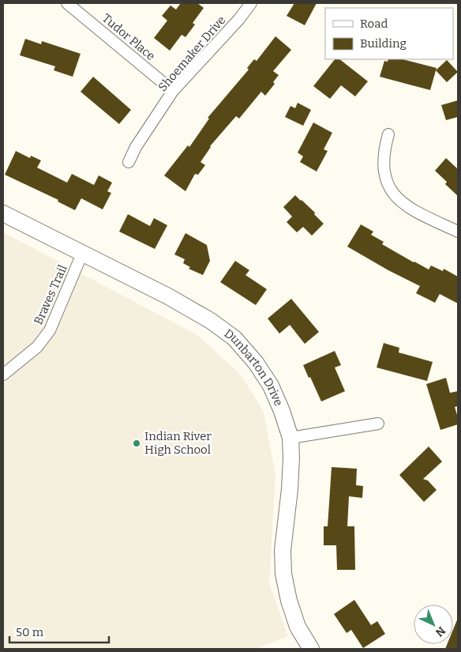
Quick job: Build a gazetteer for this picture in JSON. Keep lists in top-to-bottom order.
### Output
{
  "streets": {
    "street": [
      "Tudor Place",
      "Shoemaker Drive",
      "Braves Trail",
      "Dunbarton Drive"
    ]
  },
  "crossings": [
    ["Tudor Place", "Shoemaker Drive"],
    ["Braves Trail", "Dunbarton Drive"]
  ],
  "places": ["Indian River High School"],
  "legend": ["Road", "Building"],
  "scale_bar": "50 m",
  "north": "bottom right"
}
